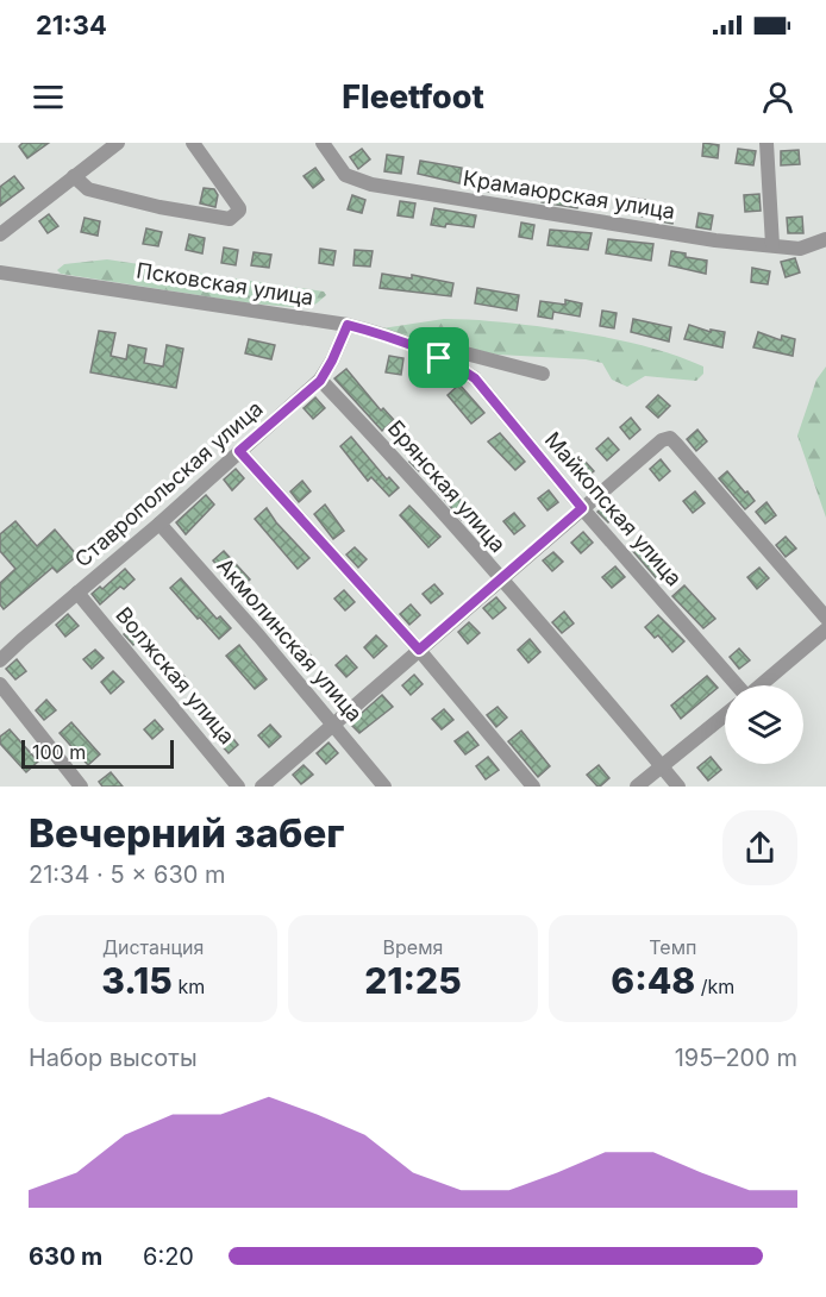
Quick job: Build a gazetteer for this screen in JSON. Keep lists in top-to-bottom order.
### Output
{
  "streets": {
    "street": [
      "Крамаюрская улица",
      "Псковская улица",
      "Ставропольская улица",
      "Брянская улица",
      "Майкопская улица",
      "Акмолинская улица",
      "Волжская улица"
    ]
  },
  "crossings": [
    ["Псковская улица", "Ставропольская улица"],
    ["Псковская улица", "Майкопская улица"],
    ["Ставропольская улица", "Брянская улица"],
    ["Ставропольская улица", "Акмолинская улица"],
    ["Ставропольская улица", "Волжская улица"]
  ],
  "scale_bar": "100 m",
  "page": {
    "status": "21:34",
    "header": "Fleetfoot",
    "scale": "100 m",
    "heading": ["Вечерний забег", "21:34 · 5 × 630 m"],
    "stats": [
      ["Дистанция", "3.15 km"],
      ["Время", "21:25"],
      ["Темп", "6:48 /km"]
    ],
    "chart": ["Набор высоты", "195–200 m"],
    "list": [
      {
        "name": "630 m",
        "note": "6:20"
      }
    ]
  }
}
